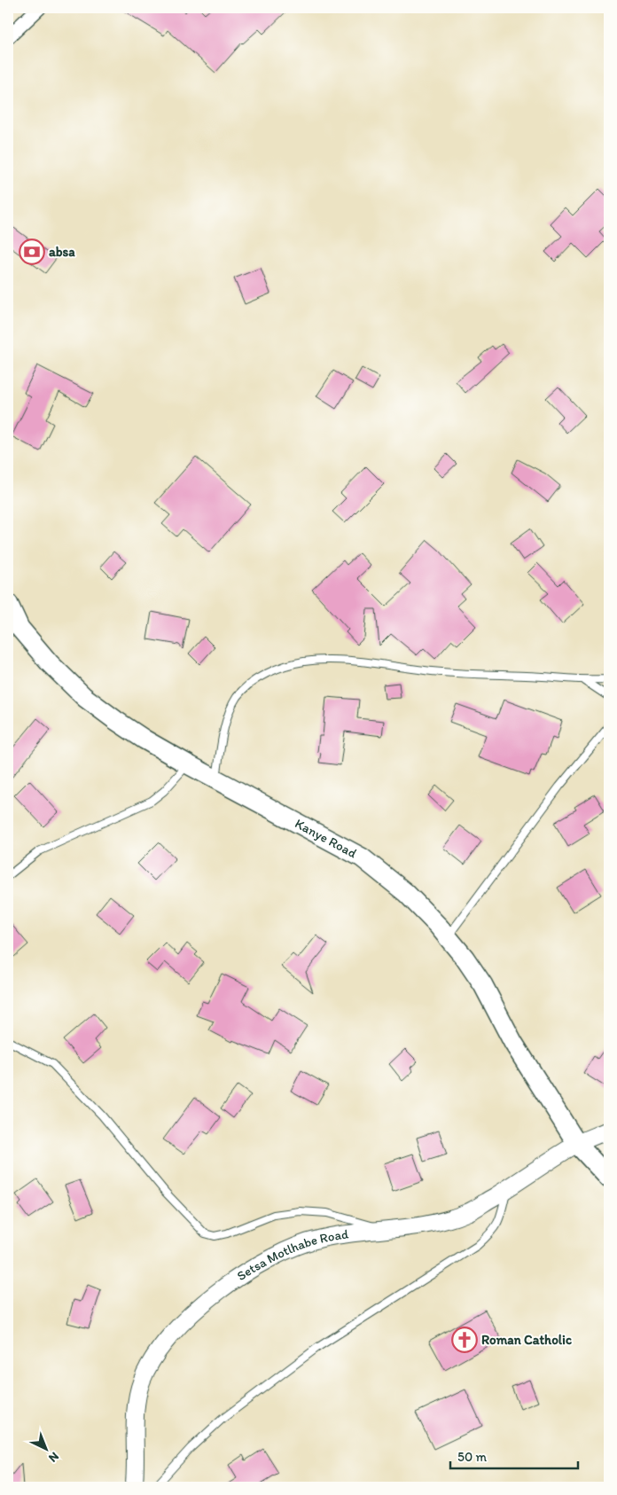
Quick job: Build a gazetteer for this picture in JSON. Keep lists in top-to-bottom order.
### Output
{
  "streets": {
    "main road": ["Kanye Road"],
    "street": ["Setsa Motlhabe Road"]
  },
  "crossings": [
    ["Kanye Road", "Setsa Motlhabe Road"]
  ],
  "places": {
    "bank": ["absa"],
    "church": ["Roman Catholic"]
  },
  "scale_bar": "50 m",
  "north": "bottom right"
}
